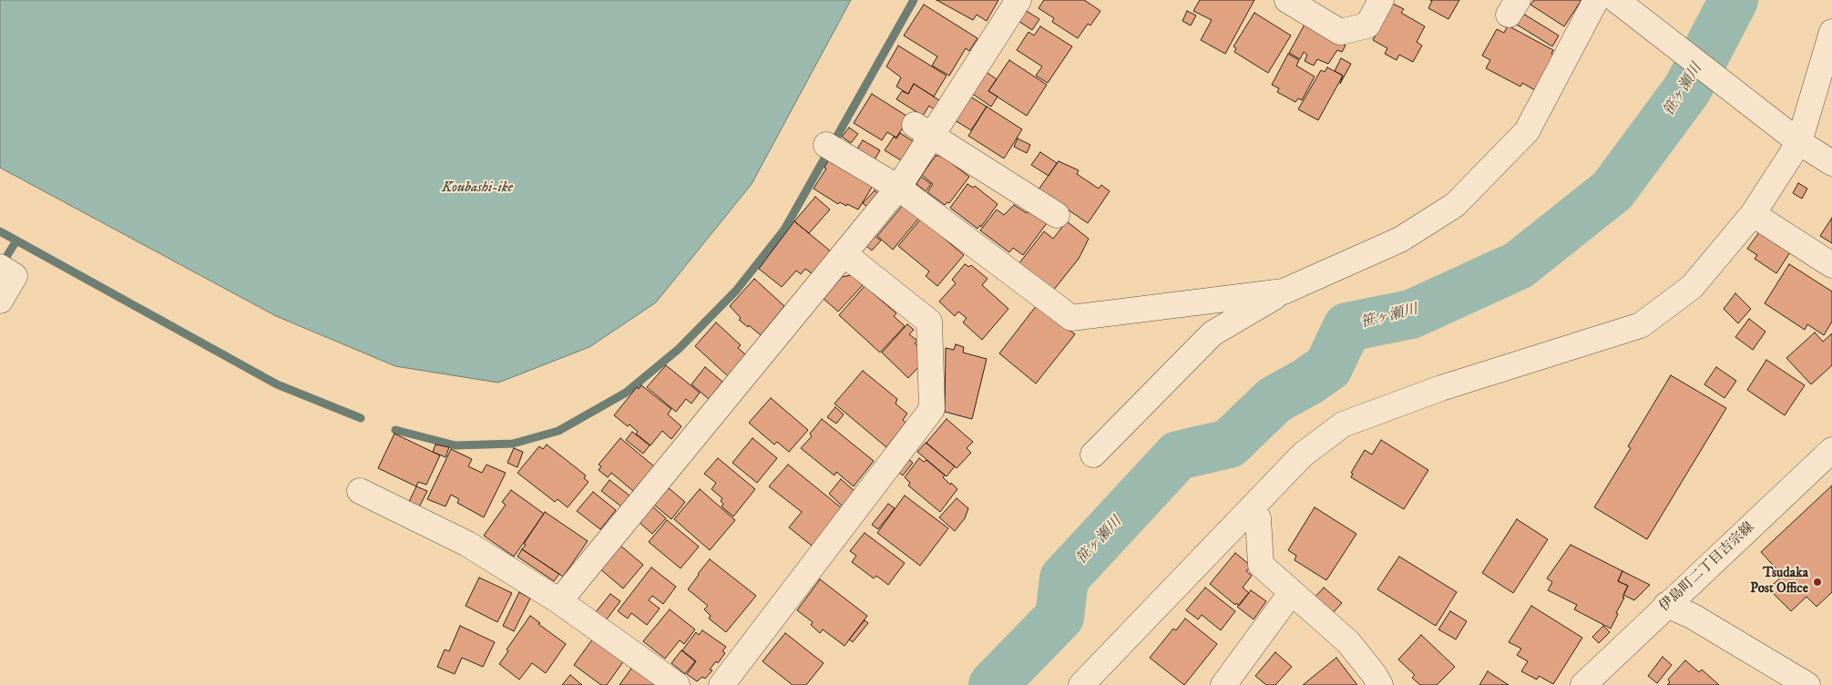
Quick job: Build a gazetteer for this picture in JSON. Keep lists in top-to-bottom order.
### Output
{
  "streets": {
    "street": ["伊島町二丁目吉宗線"]
  },
  "water": ["笹ヶ瀬川", "Koubashi-ike"],
  "places": ["Tsudaka Post Office"]
}
